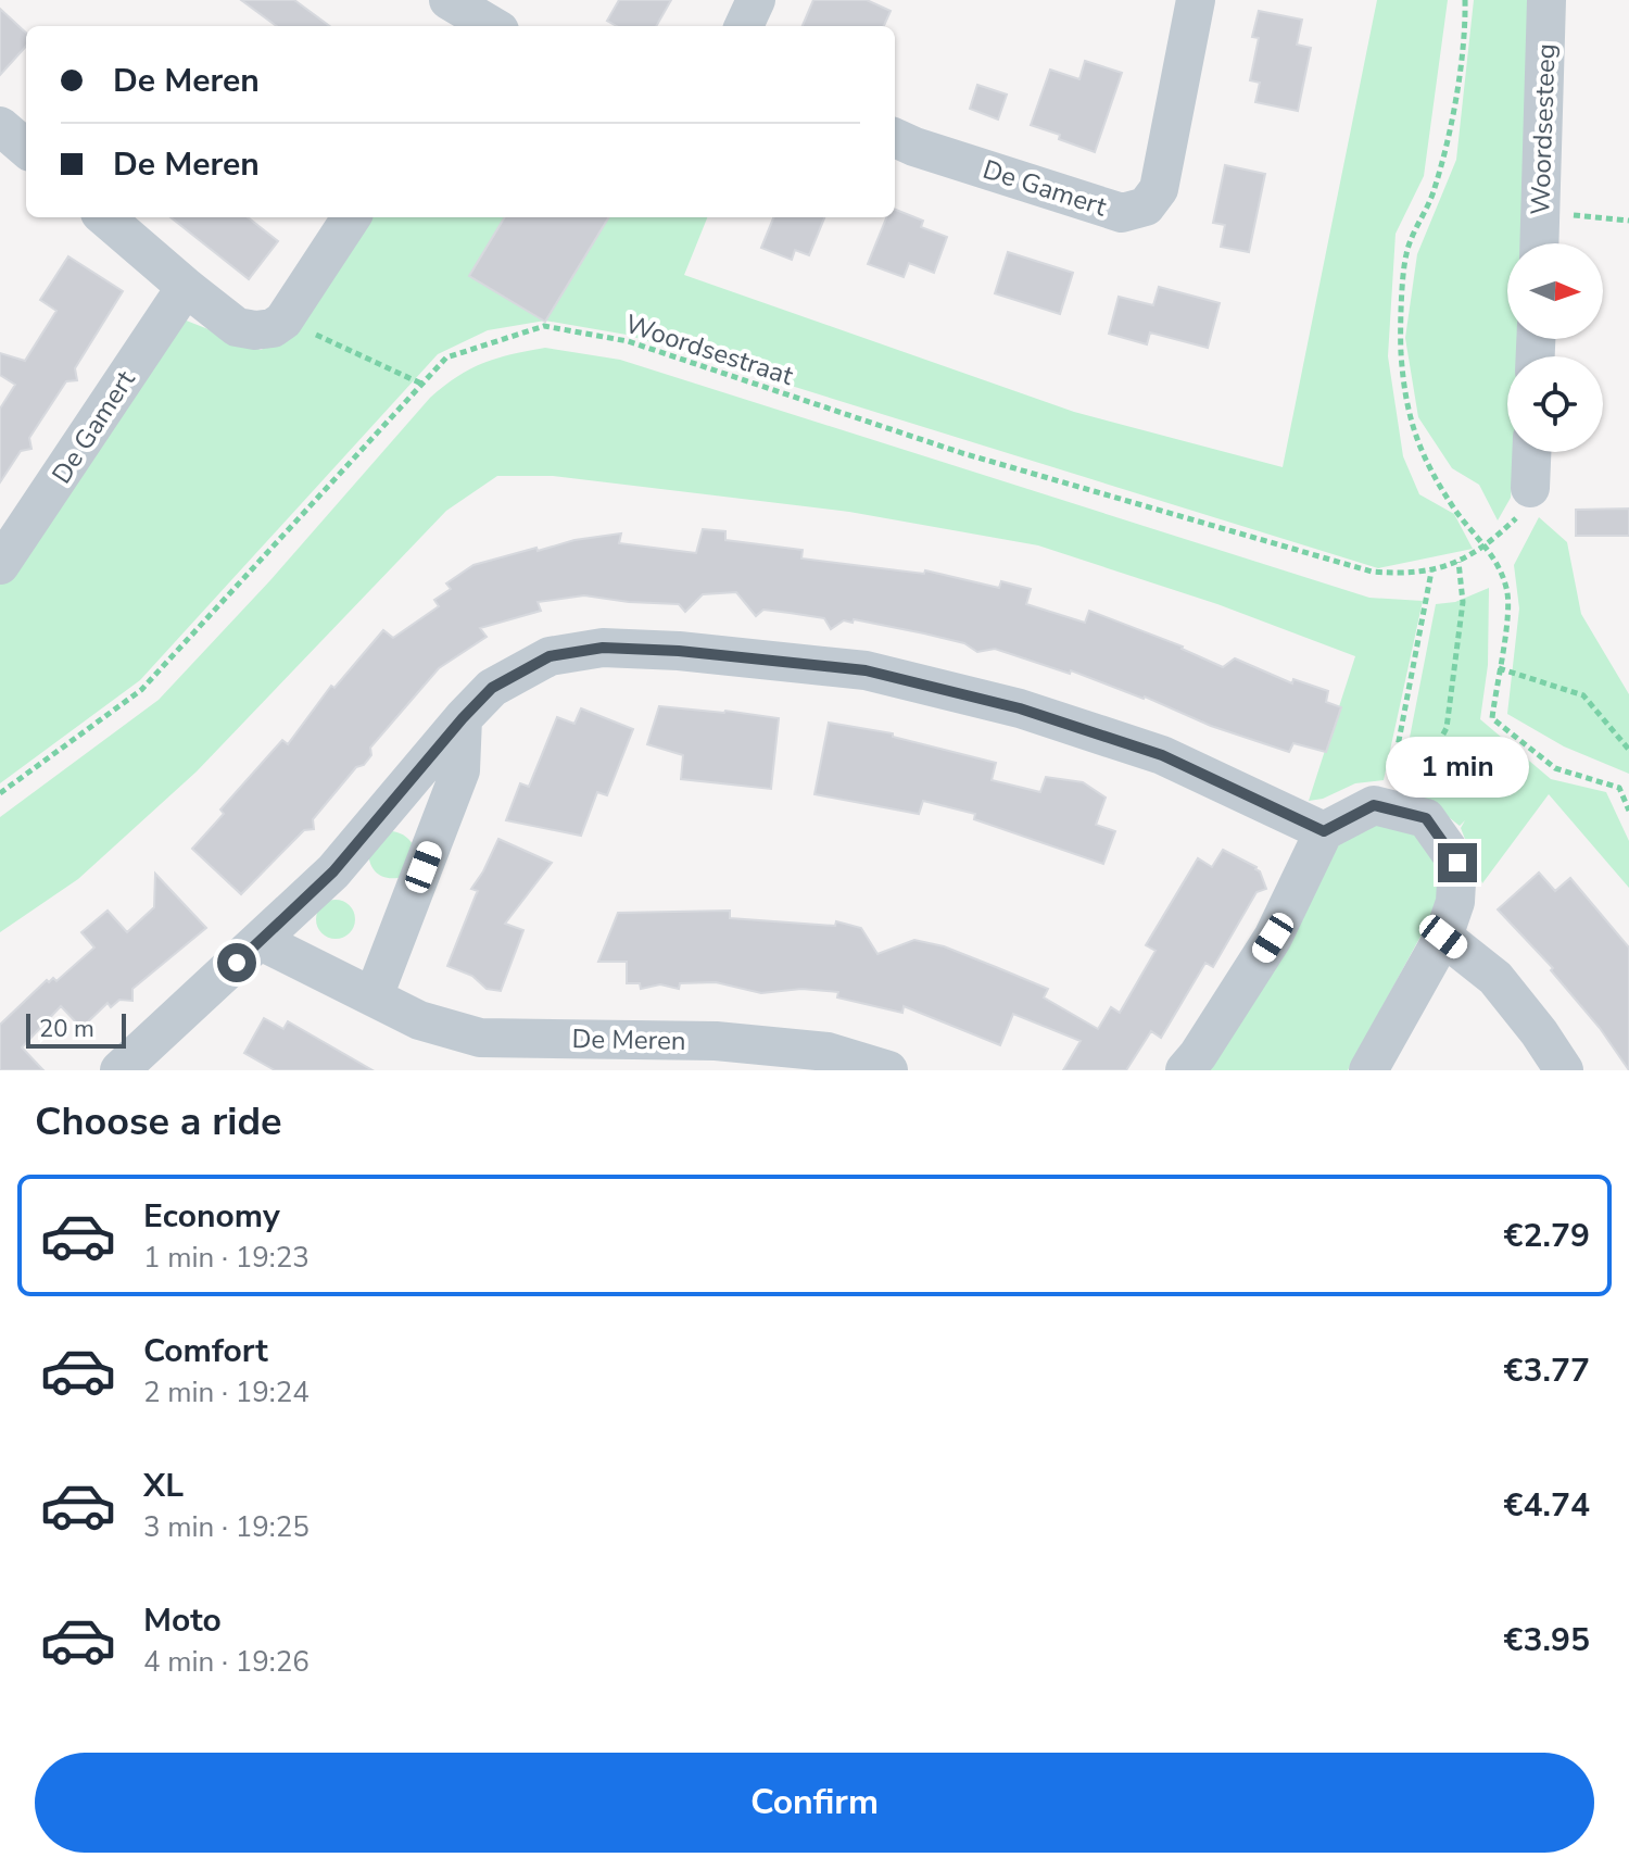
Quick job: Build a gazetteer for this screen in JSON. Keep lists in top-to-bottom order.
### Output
{
  "streets": {
    "street": ["Woordsesteeg", "De Gamert", "De Meren"],
    "path": ["Woordsestraat"]
  },
  "scale_bar": "20 m",
  "north": "right",
  "page": {
    "banner": ["De Meren", "De Meren"],
    "bubble": "1 min",
    "scale": "20 m",
    "heading": "Choose a ride",
    "list": [
      {
        "name": "Economy",
        "note": "1 min · 19:23",
        "value": "€2.79"
      },
      {
        "name": "Comfort",
        "note": "2 min · 19:24",
        "value": "€3.77"
      },
      {
        "name": "XL",
        "note": "3 min · 19:25",
        "value": "€4.74"
      },
      {
        "name": "Moto",
        "note": "4 min · 19:26",
        "value": "€3.95"
      }
    ],
    "buttons": "Confirm"
  }
}
